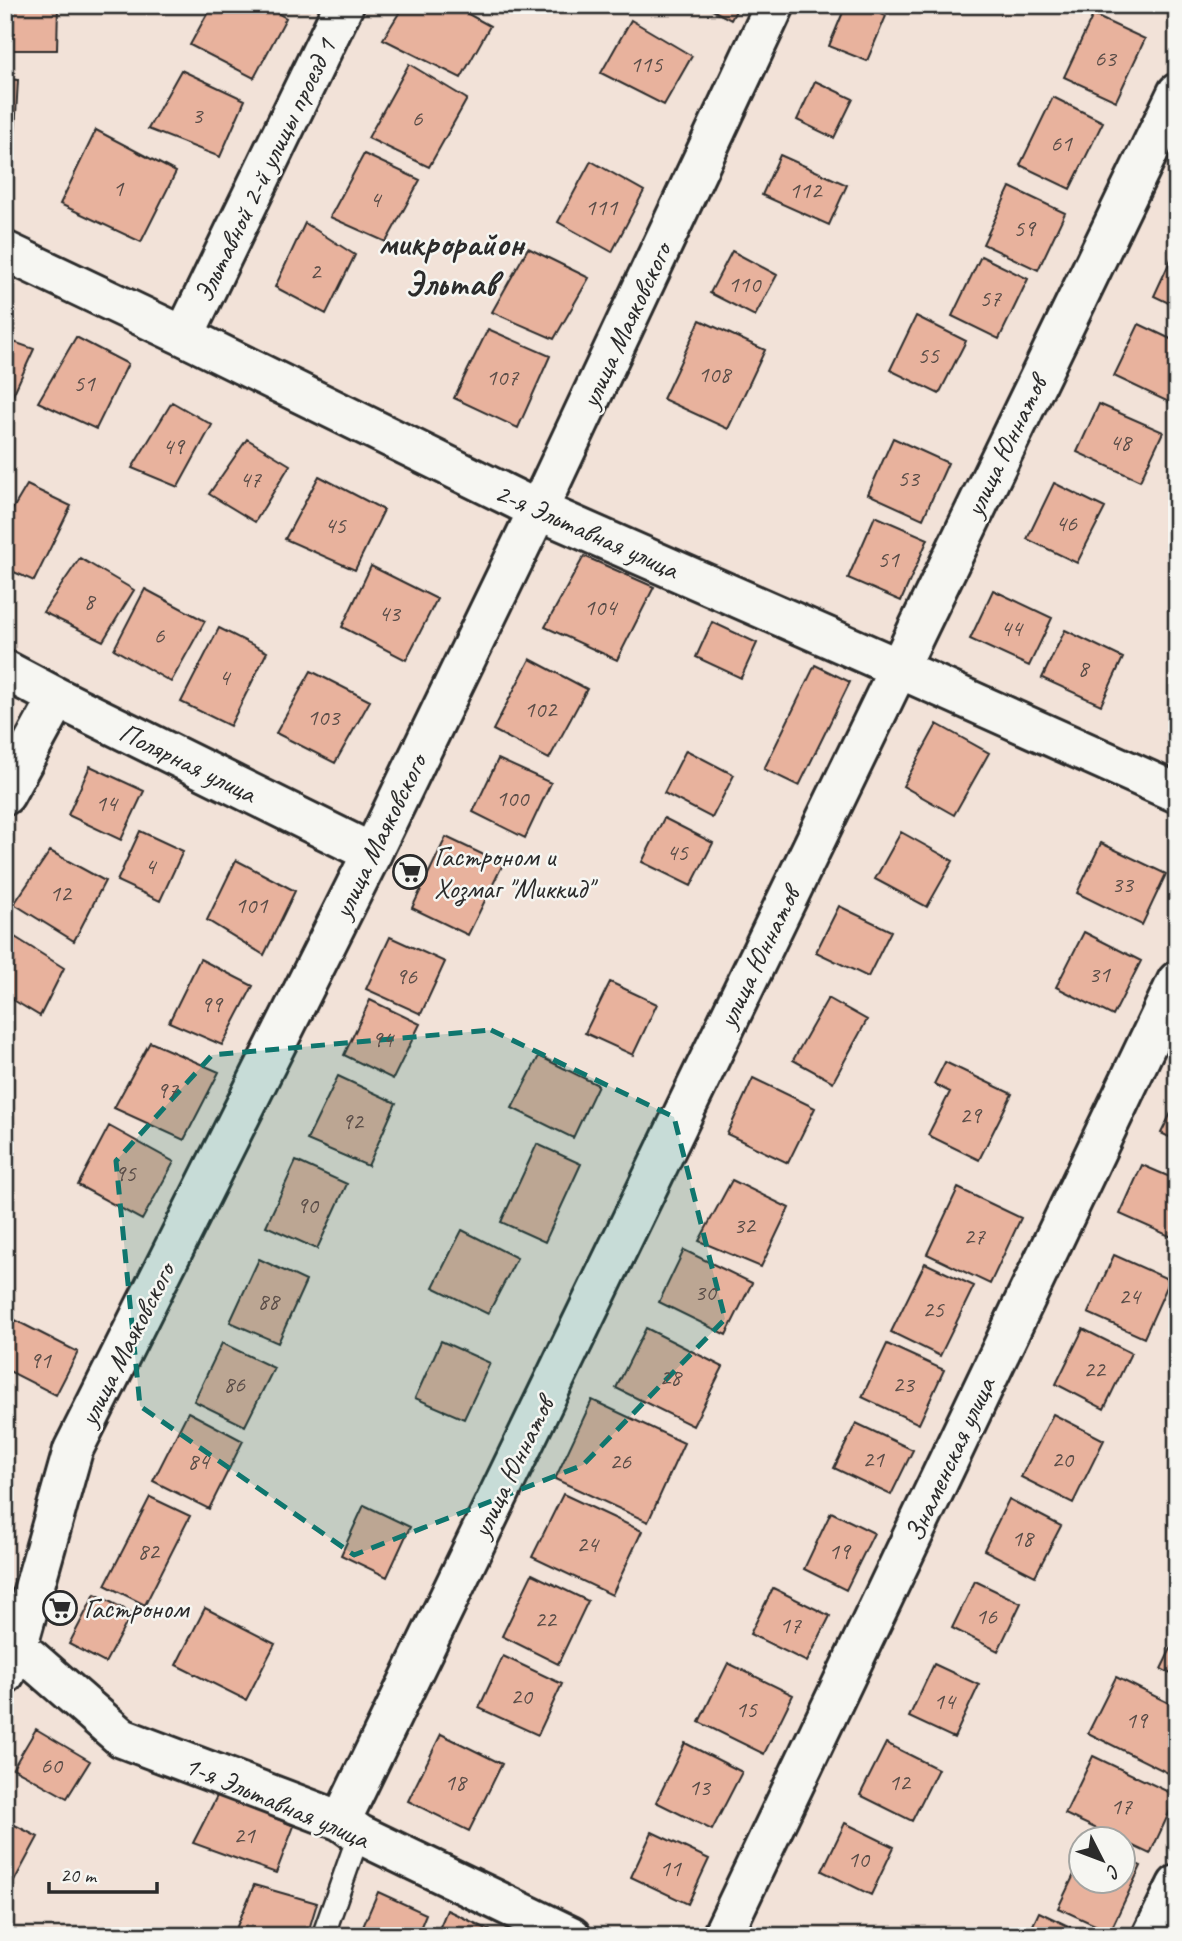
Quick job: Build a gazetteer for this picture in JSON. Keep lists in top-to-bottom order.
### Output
{
  "streets": {
    "street": [
      "Эльтавной 2-й улицы проезд 1",
      "улица Маяковского",
      "улица Юннатов",
      "2-я Эльтавная улица",
      "Полярная улица",
      "Знаменская улица",
      "1-я Эльтавная улица"
    ]
  },
  "crossings": [
    ["Эльтавной 2-й улицы проезд 1", "2-я Эльтавная улица"],
    ["улица Маяковского", "2-я Эльтавная улица"],
    ["улица Маяковского", "Полярная улица"],
    ["улица Маяковского", "1-я Эльтавная улица"],
    ["улица Юннатов", "2-я Эльтавная улица"],
    ["улица Юннатов", "1-я Эльтавная улица"]
  ],
  "districts": ["микрорайон Эльтав"],
  "places": {
    "supermarket": ["Гастроном и Хозмаг \"Миккид\"", "Гастроном"]
  },
  "house_numbers": [
    "63",
    "115",
    "3",
    "6",
    "61",
    "1",
    "112",
    "4",
    "111",
    "59",
    "2",
    "110",
    "57",
    "55",
    "108",
    "107",
    "51",
    "48",
    "49",
    "53",
    "47",
    "46",
    "45",
    "51",
    "8",
    "104",
    "43",
    "44",
    "6",
    "8",
    "4",
    "102",
    "103",
    "100",
    "14",
    "45",
    "4",
    "33",
    "12",
    "101",
    "31",
    "96",
    "99",
    "94",
    "97",
    "29",
    "92",
    "95",
    "90",
    "32",
    "27",
    "30",
    "24",
    "88",
    "25",
    "91",
    "22",
    "28",
    "86",
    "23",
    "21",
    "20",
    "84",
    "26",
    "18",
    "24",
    "82",
    "19",
    "16",
    "22",
    "17",
    "20",
    "14",
    "15",
    "19",
    "60",
    "18",
    "12",
    "13",
    "17",
    "21",
    "10",
    "11"
  ],
  "scale_bar": "20 m",
  "north": "bottom right"
}
